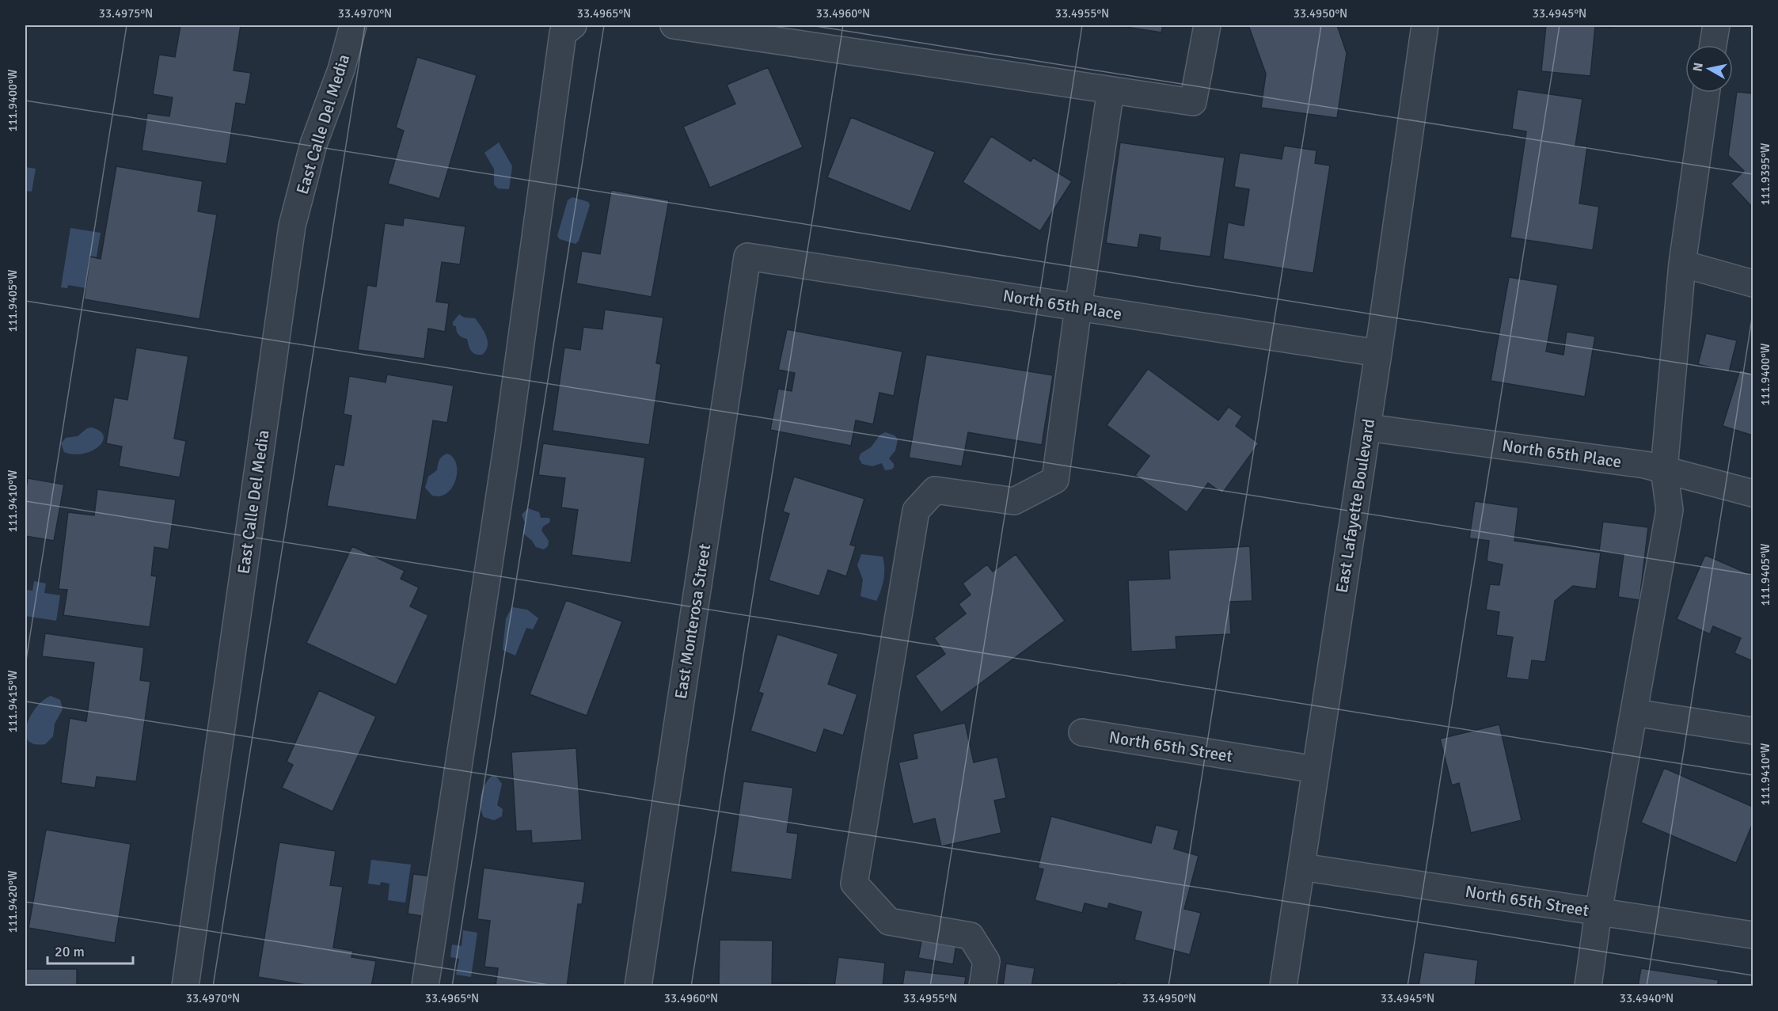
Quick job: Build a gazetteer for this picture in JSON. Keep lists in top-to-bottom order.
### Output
{
  "streets": {
    "street": [
      "East Calle Del Media",
      "North 65th Place",
      "East Lafayette Boulevard",
      "East Monterosa Street",
      "North 65th Street"
    ]
  },
  "crossings": [
    ["North 65th Place", "East Lafayette Boulevard"],
    ["North 65th Place", "East Monterosa Street"],
    ["East Lafayette Boulevard", "North 65th Street"]
  ],
  "scale_bar": "20 m",
  "north": "left",
  "coordinates": [
    "33.4975°N",
    "33.4970°N",
    "33.4965°N",
    "33.4960°N",
    "33.4955°N",
    "33.4950°N",
    "33.4945°N",
    "111.9400°W",
    "111.9395°W",
    "111.9405°W",
    "111.9410°W",
    "111.9415°W",
    "111.9420°W",
    "33.4940°N"
  ]
}
